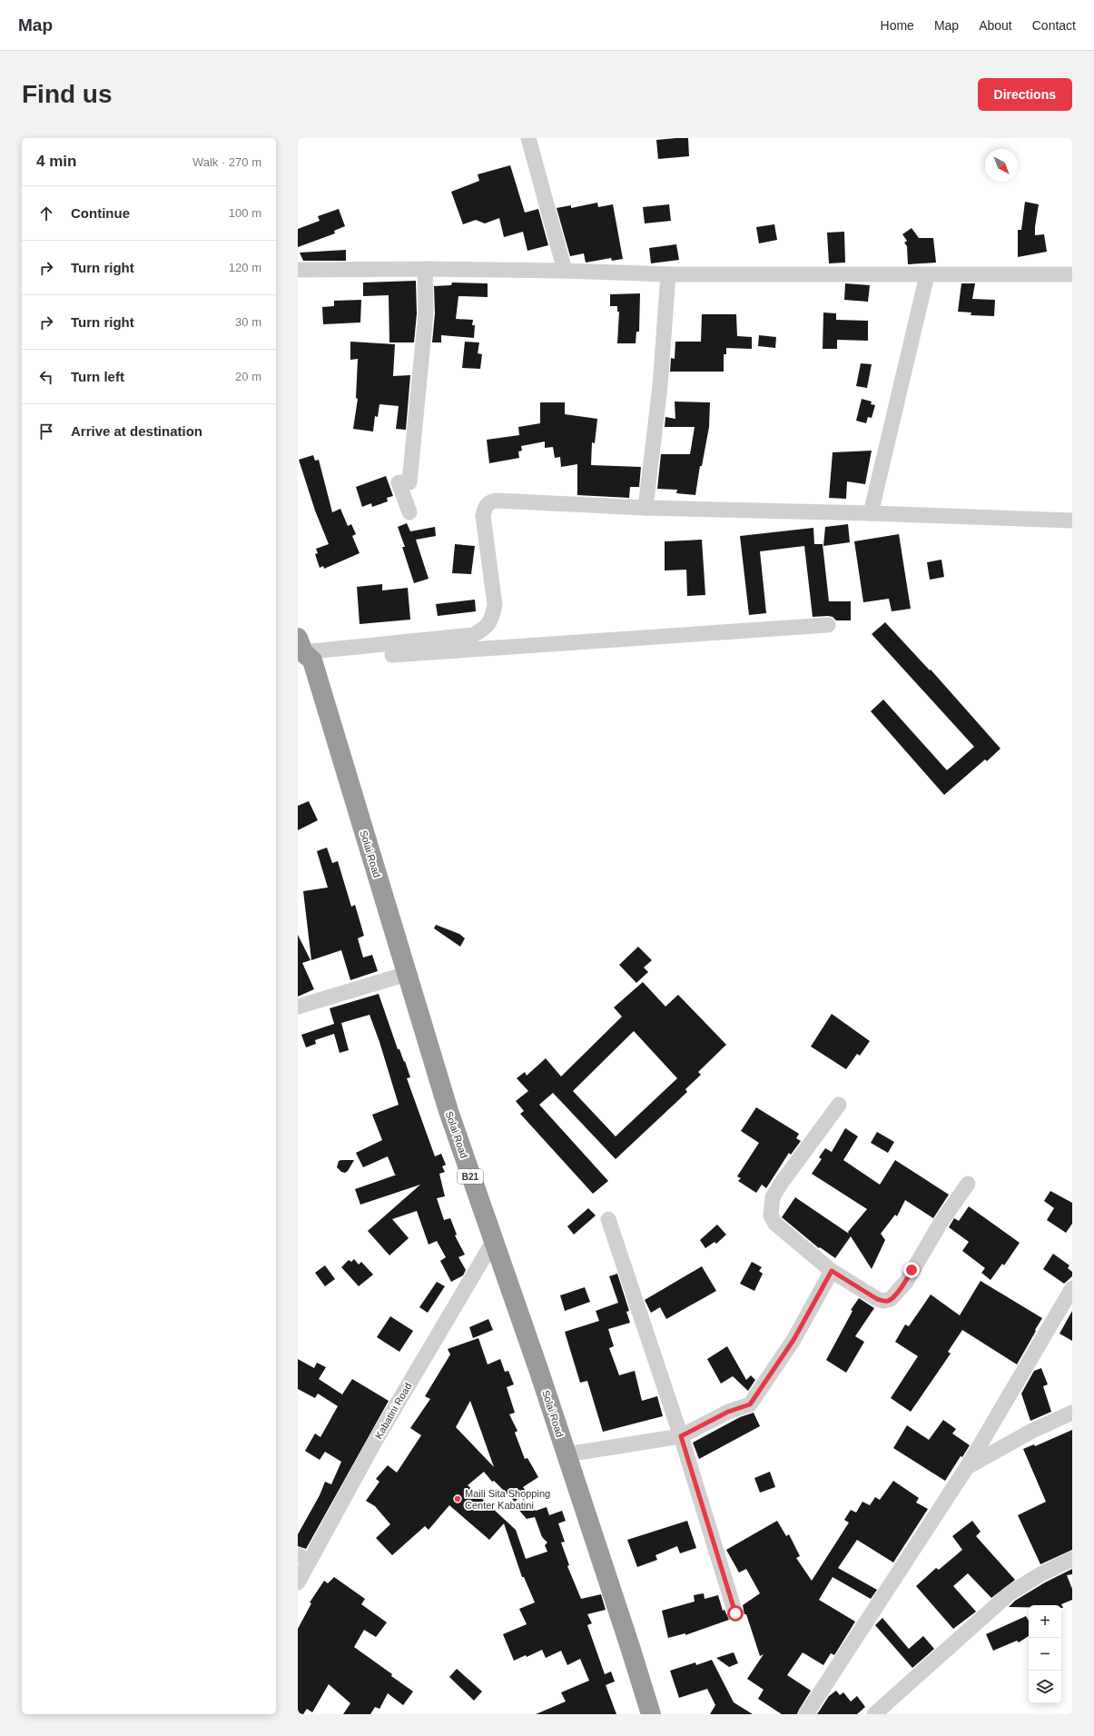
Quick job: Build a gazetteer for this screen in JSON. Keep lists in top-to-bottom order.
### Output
{
  "streets": {
    "highway": ["Solai Road", "B21"],
    "street": ["Kabatini Road"]
  },
  "crossings": [
    ["Solai Road", "Kabatini Road"]
  ],
  "places": ["Maili Sita Shopping Center Kabatini"],
  "north": "bottom right",
  "page": {
    "header": "Map",
    "nav": [
      "Home",
      "Map",
      "About",
      "Contact"
    ],
    "buttons": "Directions",
    "title": "Find us",
    "heading": ["4 min", "Walk · 270 m"],
    "list": [
      ["Continue", "100 m"],
      ["Turn right", "120 m"],
      ["Turn right", "30 m"],
      ["Turn left", "20 m"],
      "Arrive at destination"
    ],
    "map_buttons": ["+", "−"]
  }
}
